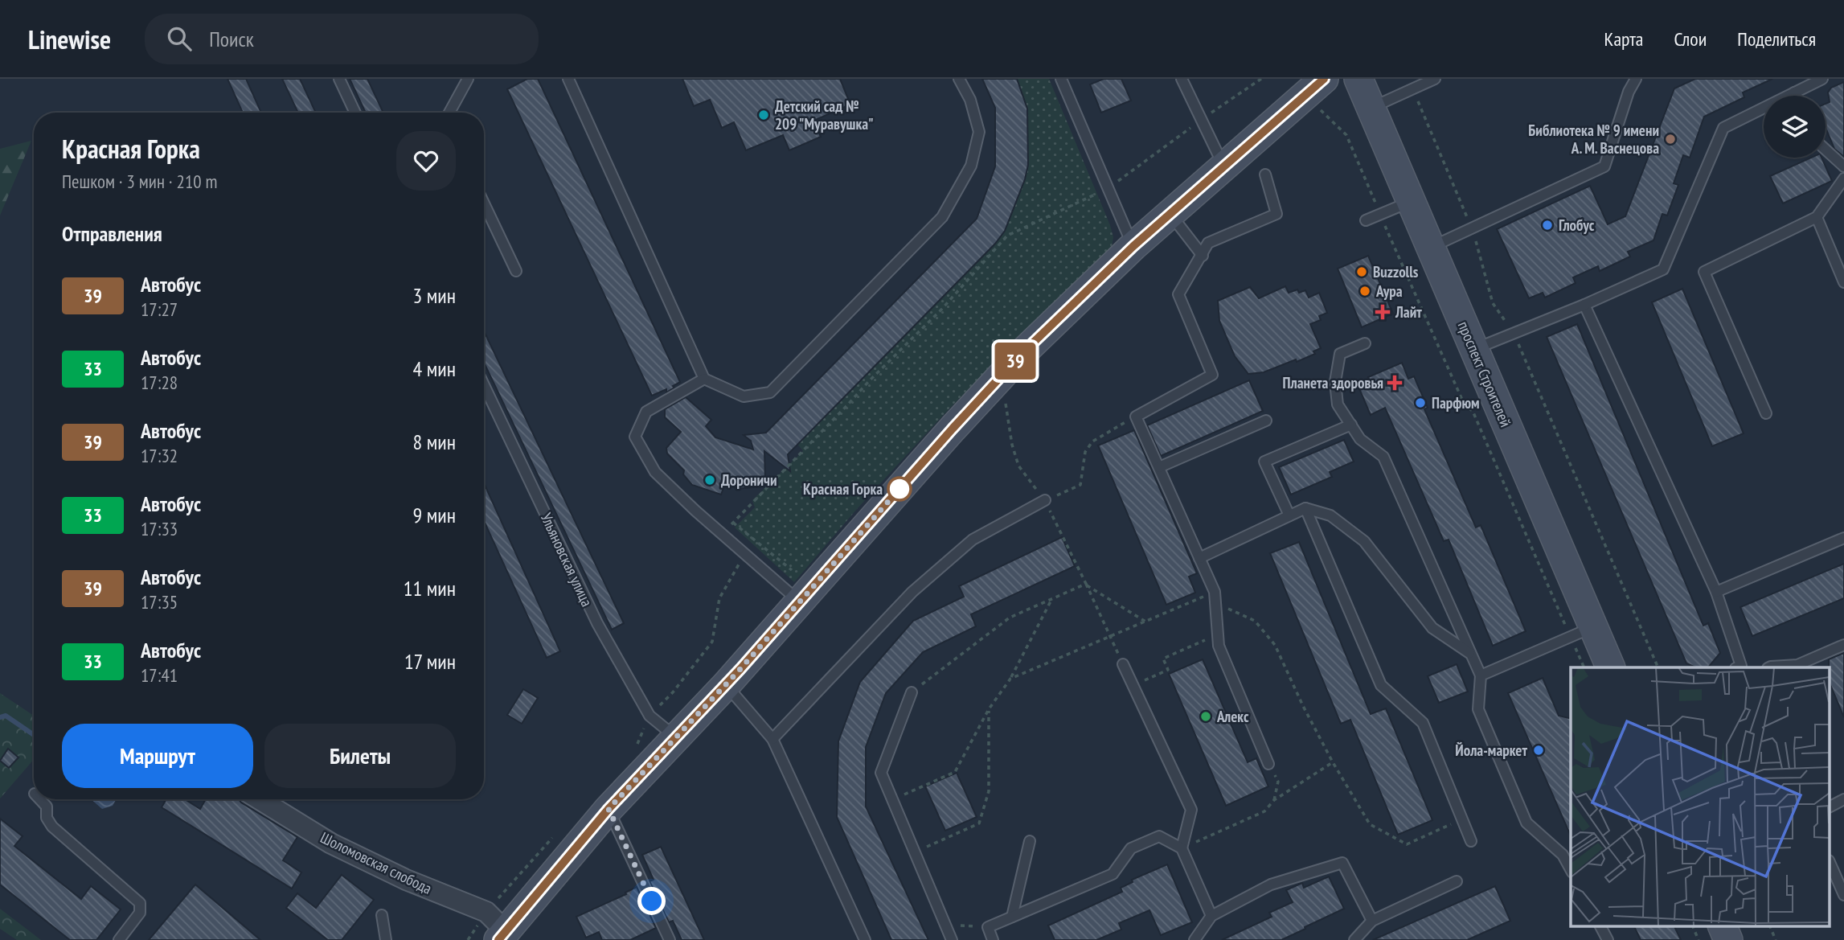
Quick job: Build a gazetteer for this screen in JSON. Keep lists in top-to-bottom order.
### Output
{
  "streets": {
    "main road": ["проспект Строителей"],
    "street": ["Шоломовская слобода"],
    "lane": ["Ульяновская улица"]
  },
  "places": {
    "other": [
      "Детский сад № 209 \"Муравушка\"",
      "Библиотека № 9 имени А. М. Васнецова",
      "Глобус",
      "Buzzolls",
      "Аура",
      "Парфюм",
      "Дороничи",
      "Красная Горка",
      "Алекс",
      "Йола-маркет"
    ],
    "health": ["Лайт", "Планета здоровья"]
  },
  "lines": ["bus line 39"],
  "page": {
    "header": "Linewise",
    "search": "Поиск",
    "nav": ["Карта", "Слои", "Поделиться"],
    "on_map": "39",
    "heading": [
      ["Красная Горка", "Пешком · 3 мин · 210 m"],
      "Отправления"
    ],
    "list": [
      {
        "mark": "39",
        "name": "Автобус",
        "note": "17:27",
        "value": "3 мин"
      },
      {
        "mark": "33",
        "name": "Автобус",
        "note": "17:28",
        "value": "4 мин"
      },
      {
        "mark": "39",
        "name": "Автобус",
        "note": "17:32",
        "value": "8 мин"
      },
      {
        "mark": "33",
        "name": "Автобус",
        "note": "17:33",
        "value": "9 мин"
      },
      {
        "mark": "39",
        "name": "Автобус",
        "note": "17:35",
        "value": "11 мин"
      },
      {
        "mark": "33",
        "name": "Автобус",
        "note": "17:41",
        "value": "17 мин"
      }
    ],
    "buttons": ["Маршрут", "Билеты"]
  }
}
